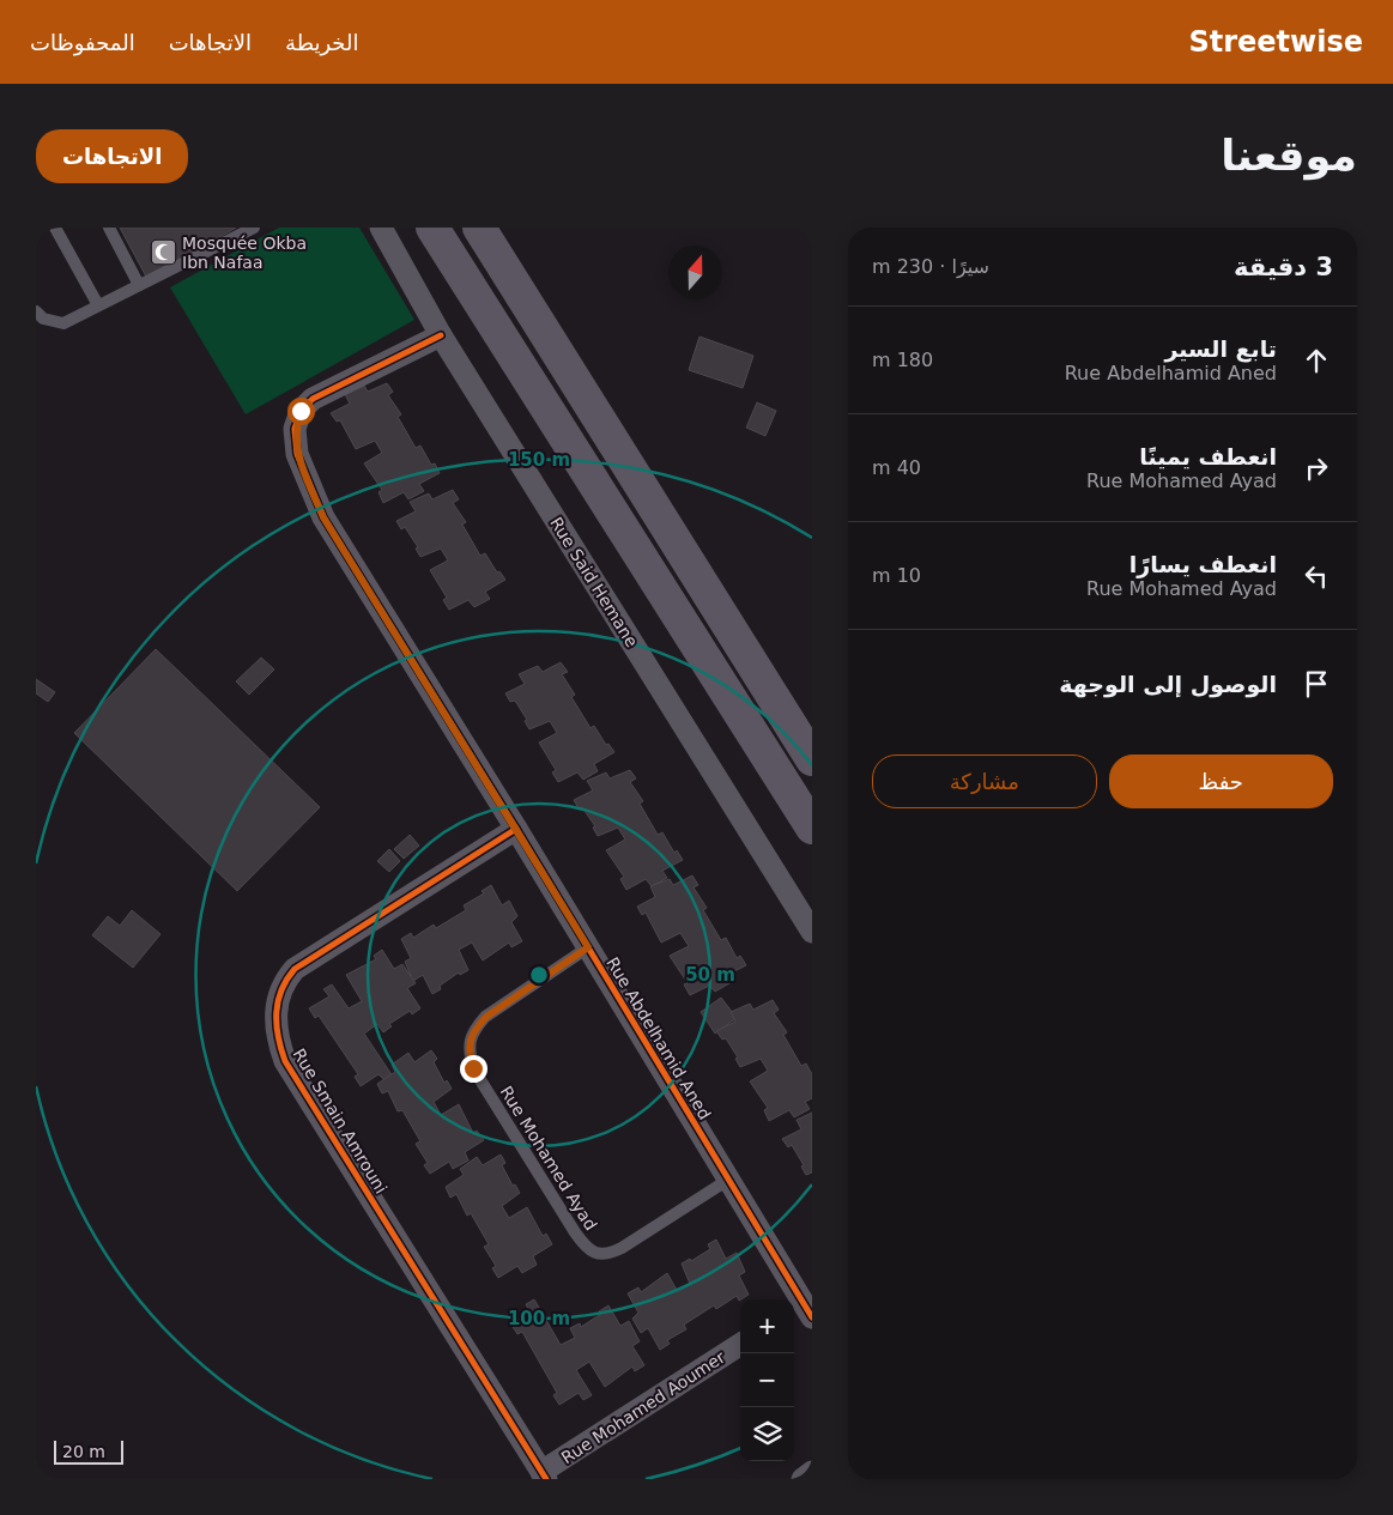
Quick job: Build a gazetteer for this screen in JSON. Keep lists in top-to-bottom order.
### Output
{
  "streets": {
    "street": [
      "Rue Said Hemane",
      "Rue Abdelhamid Aned",
      "Rue Smain Amrouni",
      "Rue Mohamed Aoumer"
    ],
    "lane": ["Rue Mohamed Ayad"]
  },
  "crossings": [
    ["Rue Said Hemane", "Rue Abdelhamid Aned"],
    ["Rue Abdelhamid Aned", "Rue Smain Amrouni"],
    ["Rue Abdelhamid Aned", "Rue Mohamed Ayad"],
    ["Rue Smain Amrouni", "Rue Mohamed Aoumer"]
  ],
  "places": {
    "mosque": ["Mosquée Okba Ibn Nafaa"]
  },
  "scale_bar": "20 m",
  "north": "top",
  "page": {
    "header": "Streetwise",
    "nav": ["الخريطة", "الاتجاهات", "المحفوظات"],
    "buttons": [
      "الاتجاهات",
      ["حفظ", "مشاركة"]
    ],
    "title": "موقعنا",
    "heading": ["3 دقيقة", "سيرًا · 230 m"],
    "list": [
      ["تابع السير", "Rue Abdelhamid Aned", "180 m"],
      ["انعطف يمينًا", "Rue Mohamed Ayad", "40 m"],
      ["انعطف يسارًا", "Rue Mohamed Ayad", "10 m"],
      "الوصول إلى الوجهة"
    ],
    "map_buttons": ["+", "−"],
    "scale": "20 m"
  },
  "rings": ["150 m", "50 m", "100 m"]
}
